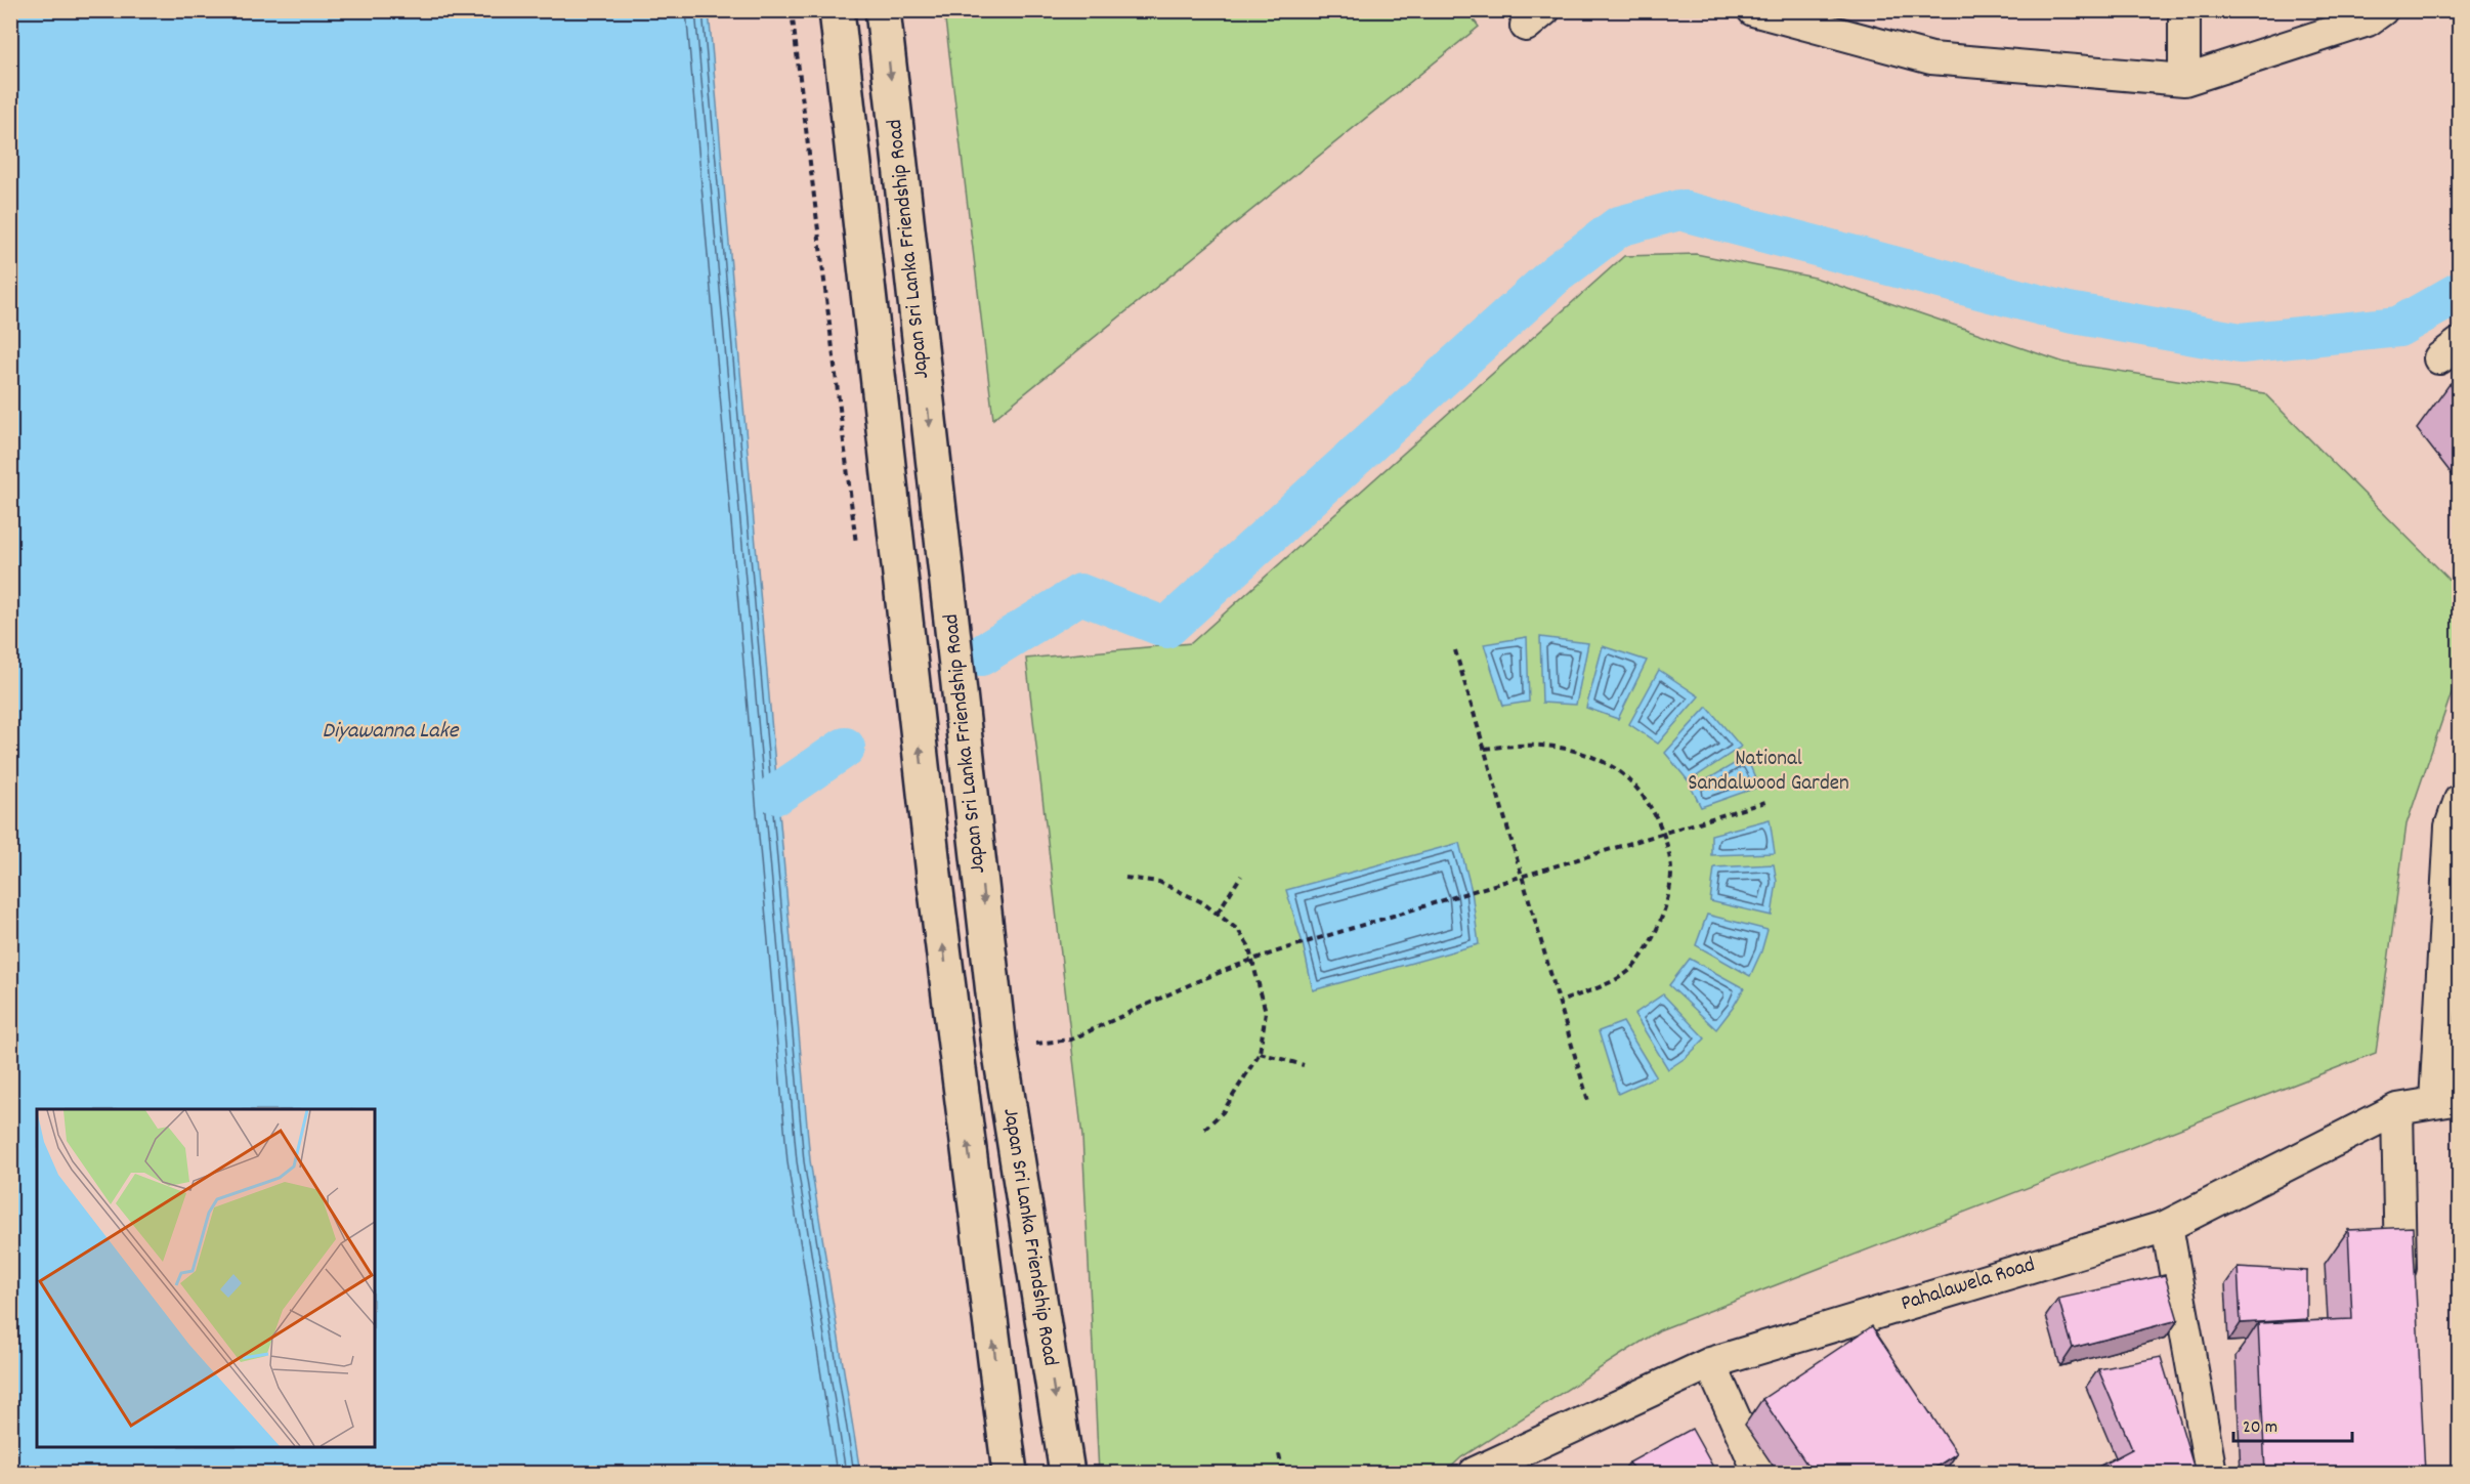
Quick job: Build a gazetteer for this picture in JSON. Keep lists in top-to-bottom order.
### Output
{
  "streets": {
    "main road": ["Japan Sri Lanka Friendship Road"],
    "street": ["Pahalawela Road"]
  },
  "water": ["Diyawanna Lake"],
  "parks": ["National Sandalwood Garden"],
  "scale_bar": "20 m"
}
